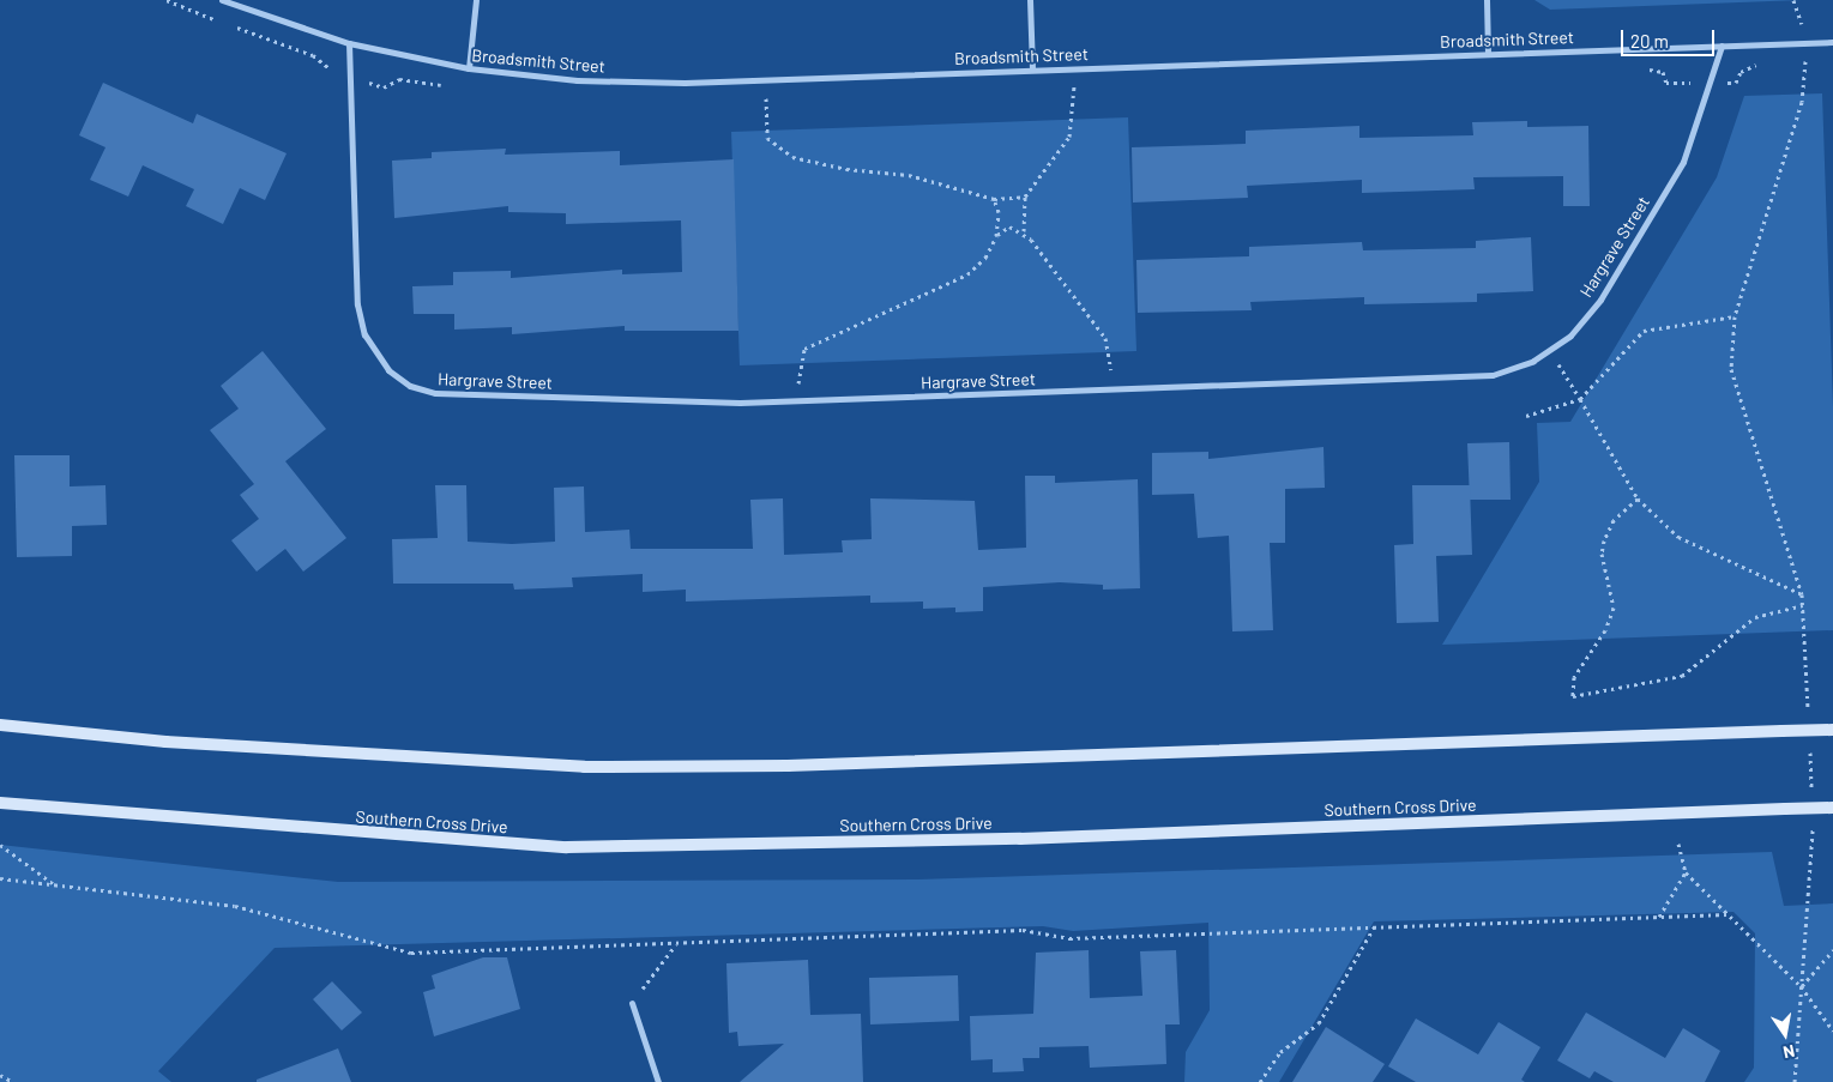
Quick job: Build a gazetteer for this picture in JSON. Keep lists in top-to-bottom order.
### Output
{
  "streets": {
    "main road": ["Southern Cross Drive"],
    "street": ["Broadsmith Street", "Hargrave Street"]
  },
  "crossings": [
    ["Broadsmith Street", "Hargrave Street"]
  ],
  "scale_bar": "20 m",
  "north": "bottom"
}
